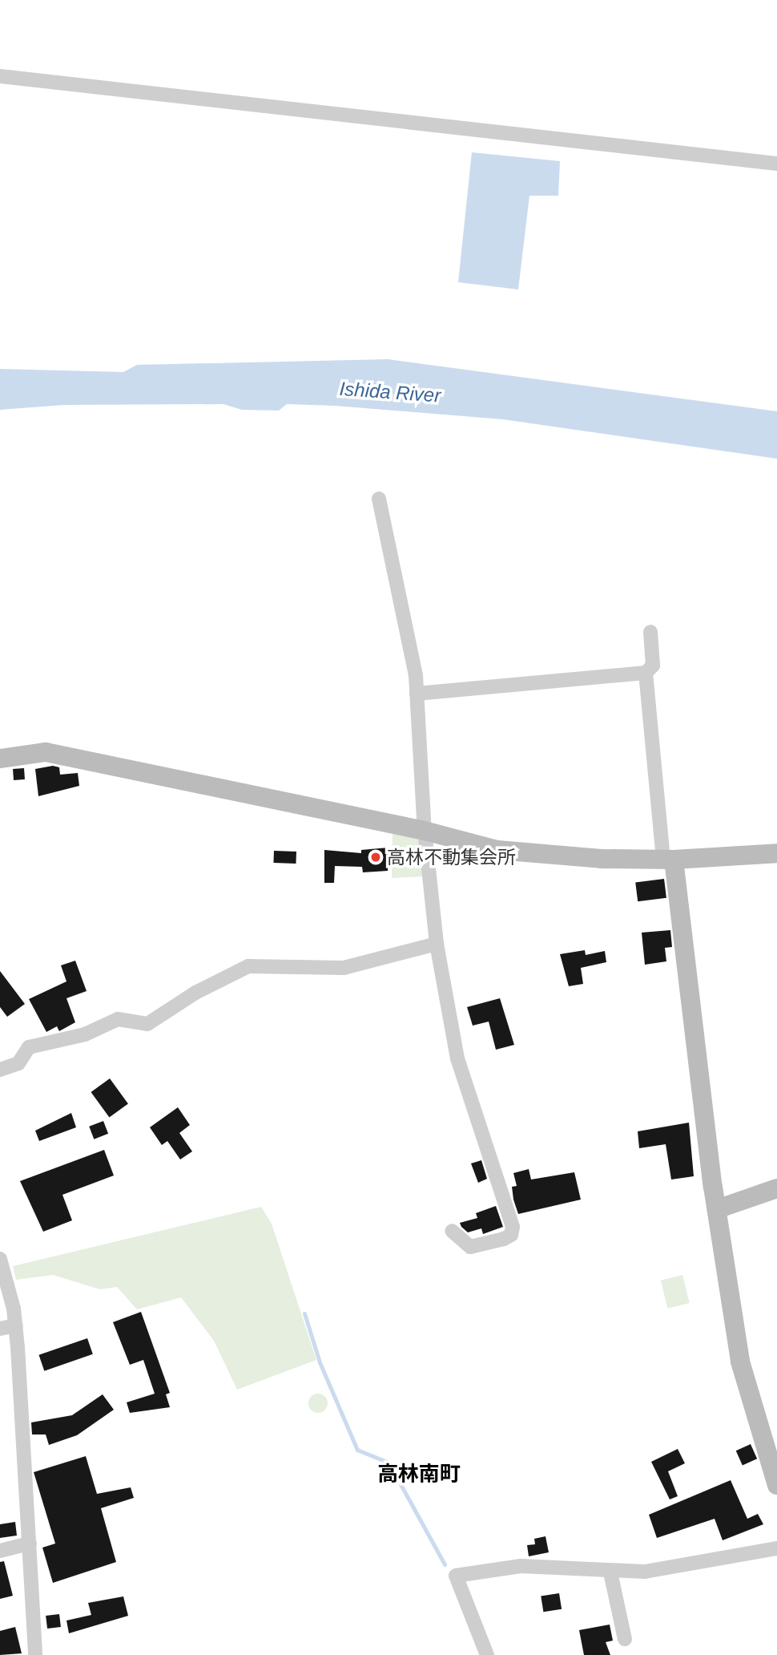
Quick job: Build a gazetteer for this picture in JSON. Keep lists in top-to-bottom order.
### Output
{
  "districts": ["高林南町"],
  "water": ["Ishida River"],
  "places": ["高林不動集会所"]
}
